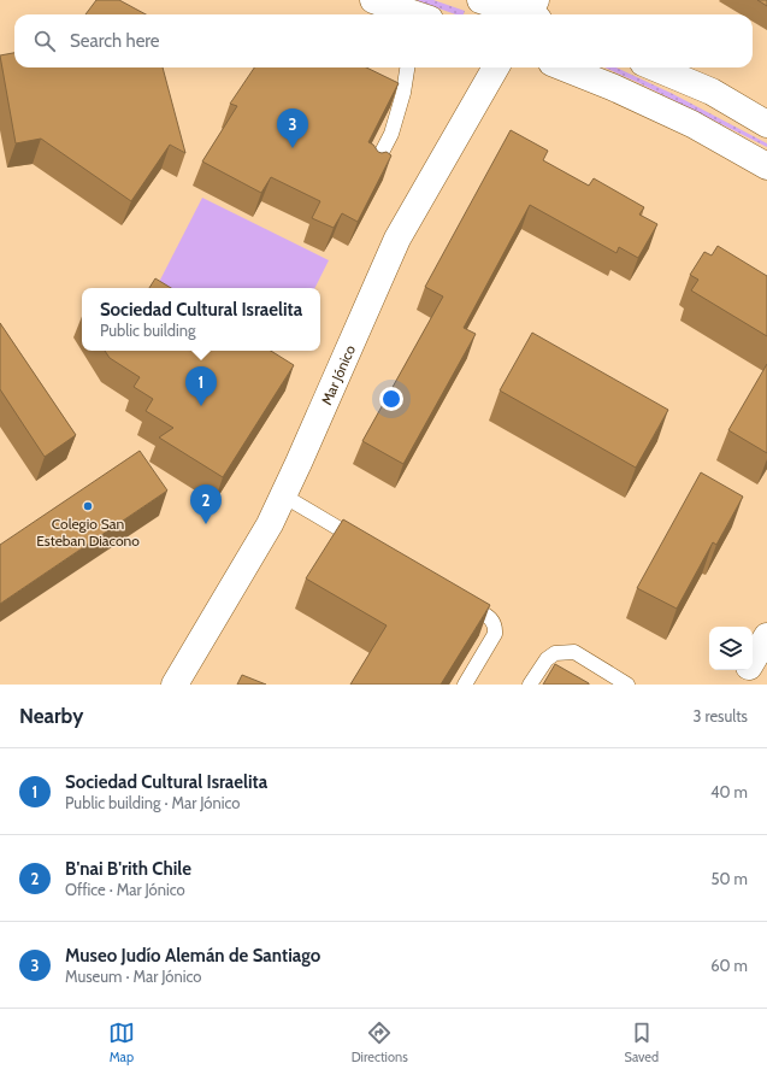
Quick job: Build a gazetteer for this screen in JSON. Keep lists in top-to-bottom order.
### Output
{
  "streets": {
    "street": ["Mar Jónico"]
  },
  "places": ["Colegio San Esteban Diacono"],
  "page": {
    "search": "Search here",
    "pins": ["3", "1", "2"],
    "popup": ["Sociedad Cultural Israelita", "Public building"],
    "heading": ["Nearby", "3 results"],
    "list": [
      {
        "mark": "1",
        "name": "Sociedad Cultural Israelita",
        "note": "Public building · Mar Jónico",
        "value": "40 m"
      },
      {
        "mark": "2",
        "name": "B'nai B'rith Chile",
        "note": "Office · Mar Jónico",
        "value": "50 m"
      },
      {
        "mark": "3",
        "name": "Museo Judío Alemán de Santiago",
        "note": "Museum · Mar Jónico",
        "value": "60 m"
      }
    ],
    "nav": ["Map", "Directions", "Saved"]
  }
}
